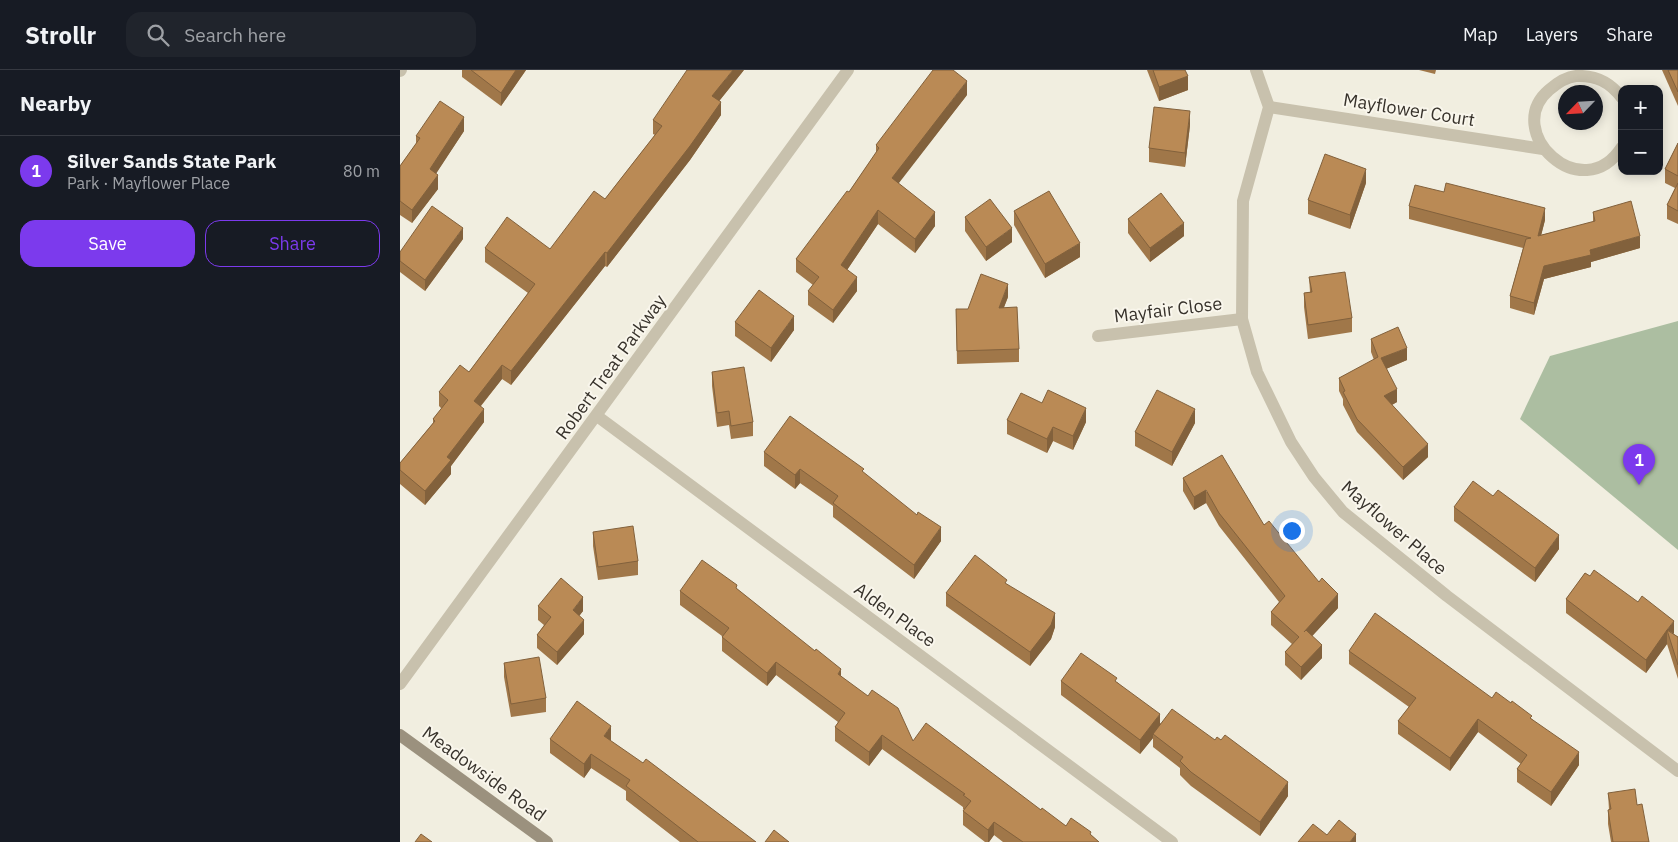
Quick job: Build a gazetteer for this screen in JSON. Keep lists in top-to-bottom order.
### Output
{
  "streets": {
    "main road": ["Meadowside Road"],
    "street": [
      "Mayflower Court",
      "Mayfair Close",
      "Robert Treat Parkway",
      "Mayflower Place",
      "Alden Place"
    ]
  },
  "crossings": [
    ["Mayflower Court", "Mayflower Place"],
    ["Mayfair Close", "Mayflower Place"],
    ["Robert Treat Parkway", "Alden Place"]
  ],
  "north": "bottom left",
  "page": {
    "header": "Strollr",
    "search": "Search here",
    "nav": ["Map", "Layers", "Share"],
    "heading": "Nearby",
    "map_buttons": ["+", "−"],
    "list": [
      {
        "mark": "1",
        "name": "Silver Sands State Park",
        "note": "Park · Mayflower Place",
        "value": "80 m"
      }
    ],
    "buttons": ["Save", "Share"],
    "pins": "1"
  }
}
